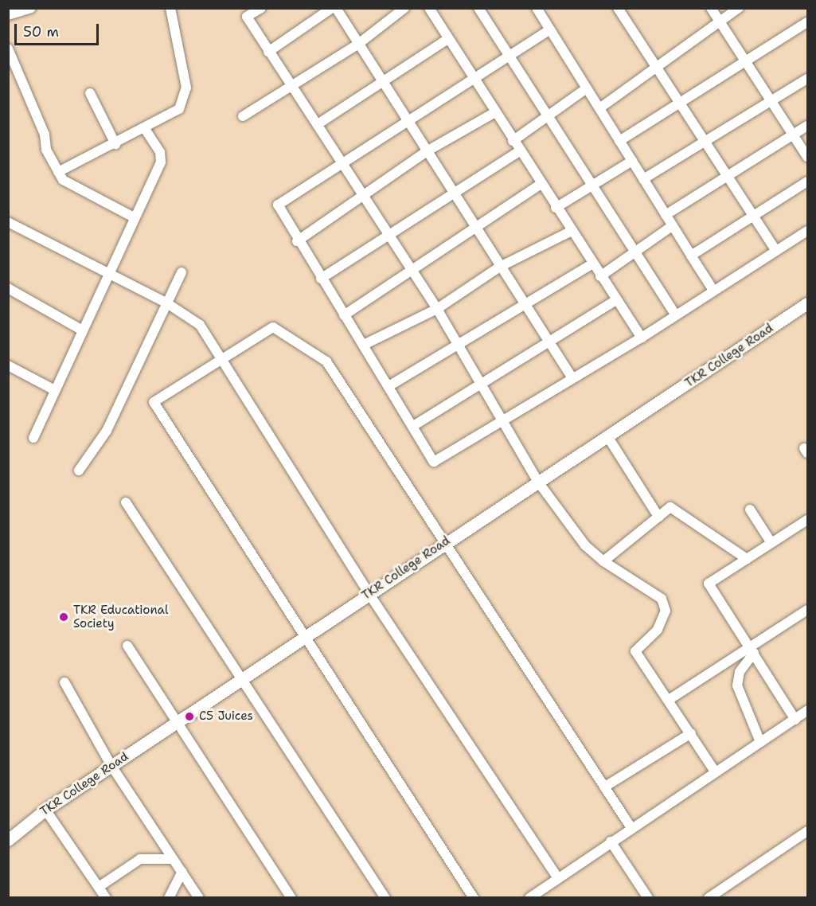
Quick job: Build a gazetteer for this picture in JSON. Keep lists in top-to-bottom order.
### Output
{
  "streets": {
    "street": ["TKR College Road"]
  },
  "places": ["TKR Educational Society", "C5 Juices"],
  "scale_bar": "50 m"
}
